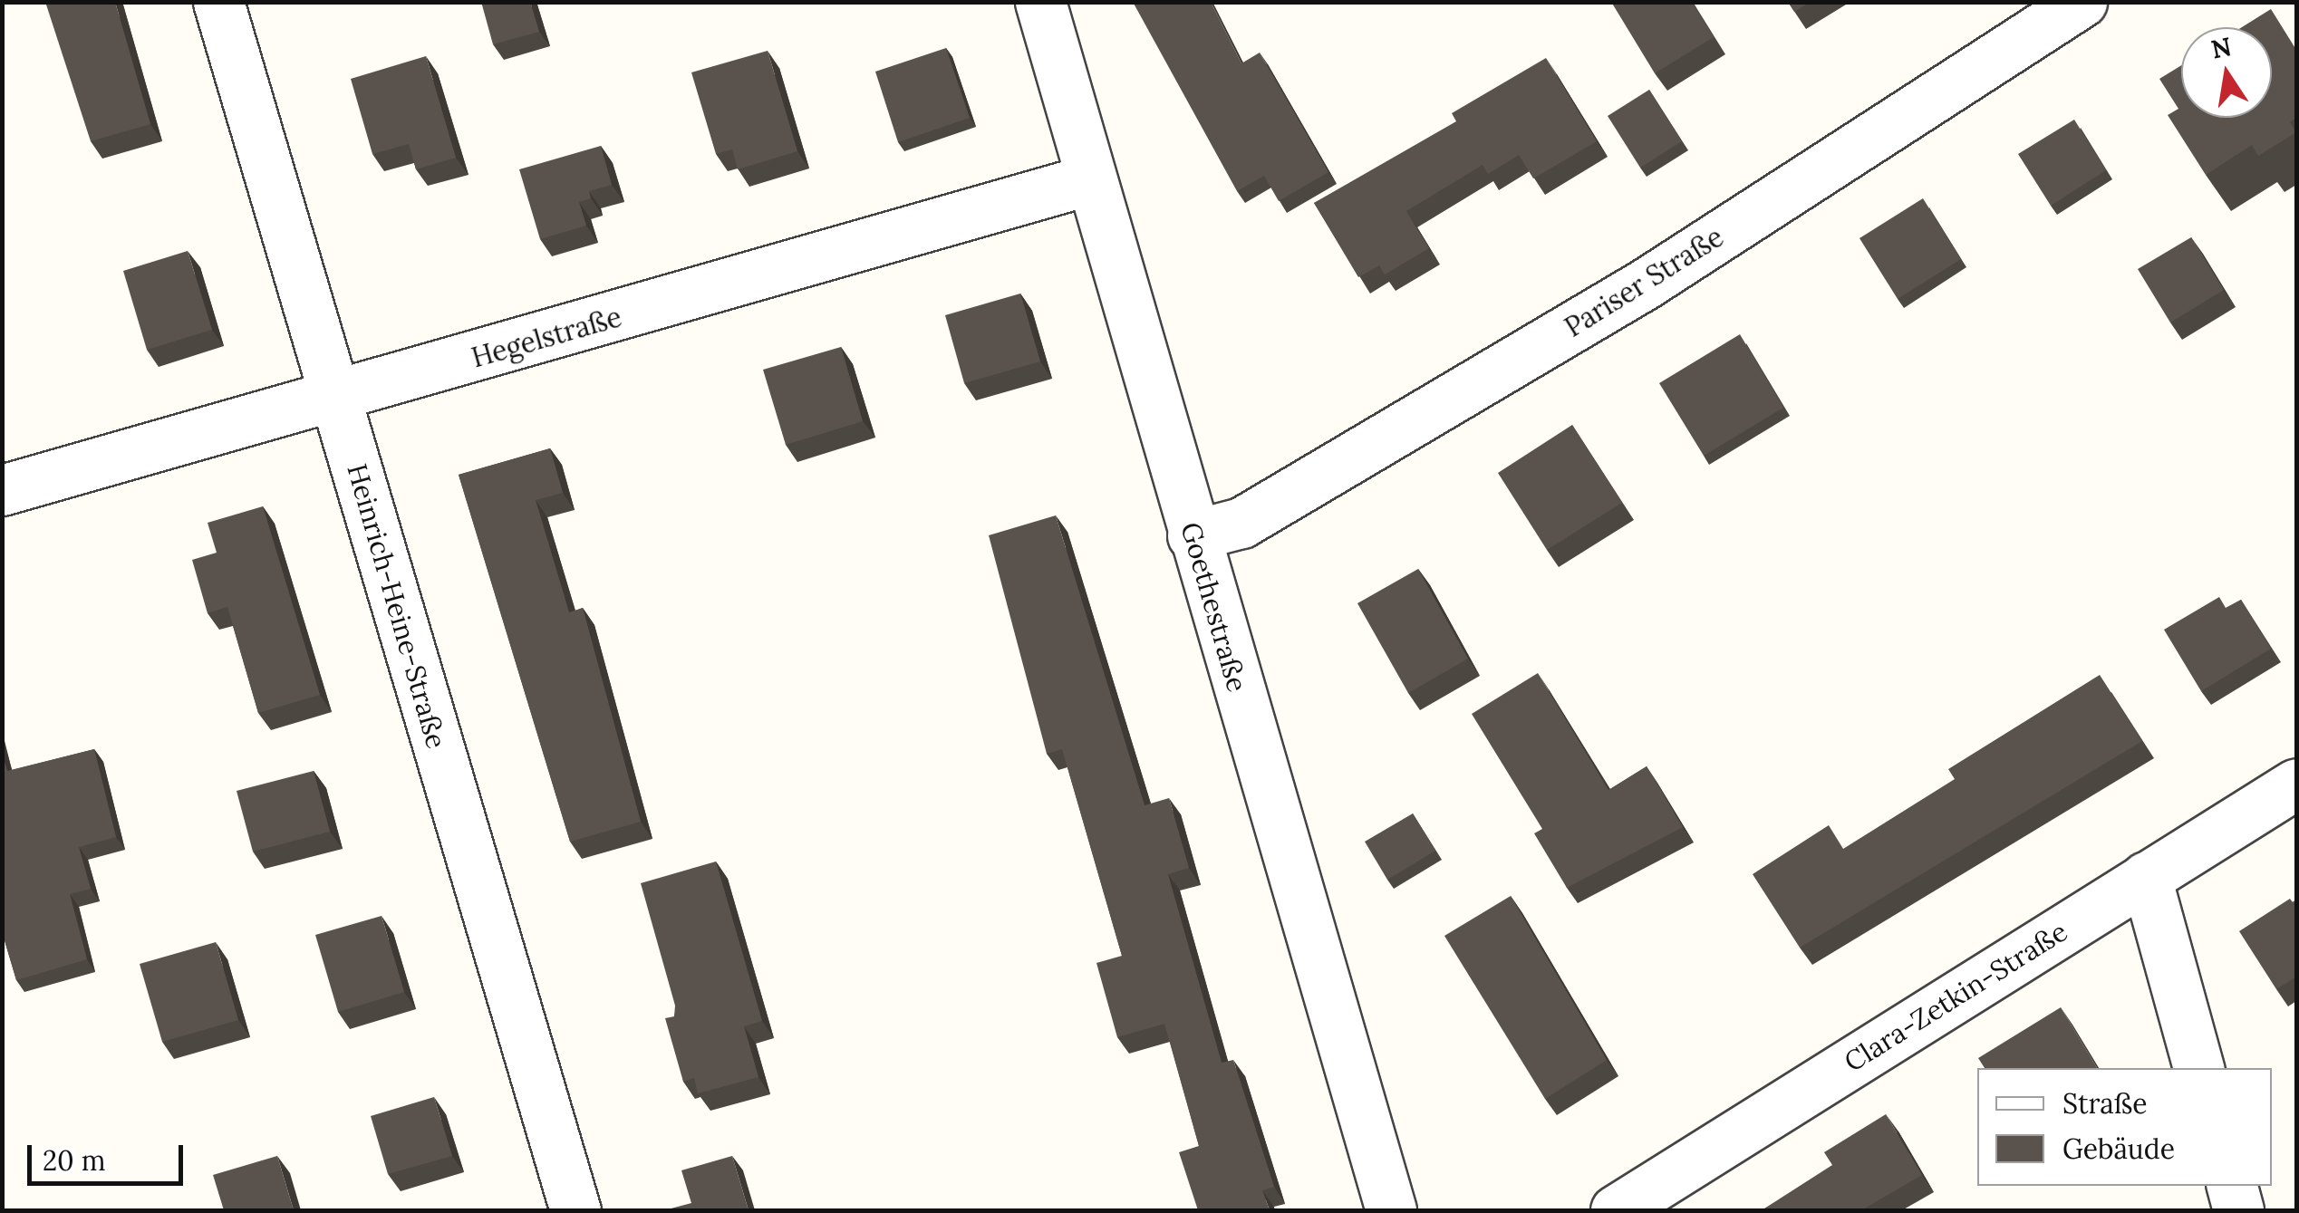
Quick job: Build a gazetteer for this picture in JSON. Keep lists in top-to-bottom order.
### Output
{
  "streets": {
    "street": [
      "Pariser Straße",
      "Hegelstraße",
      "Heinrich-Heine-Straße",
      "Goethestraße",
      "Clara-Zetkin-Straße"
    ]
  },
  "crossings": [
    ["Pariser Straße", "Goethestraße"],
    ["Hegelstraße", "Heinrich-Heine-Straße"],
    ["Hegelstraße", "Goethestraße"]
  ],
  "legend": ["Straße", "Gebäude"],
  "scale_bar": "20 m",
  "north": "top"
}
